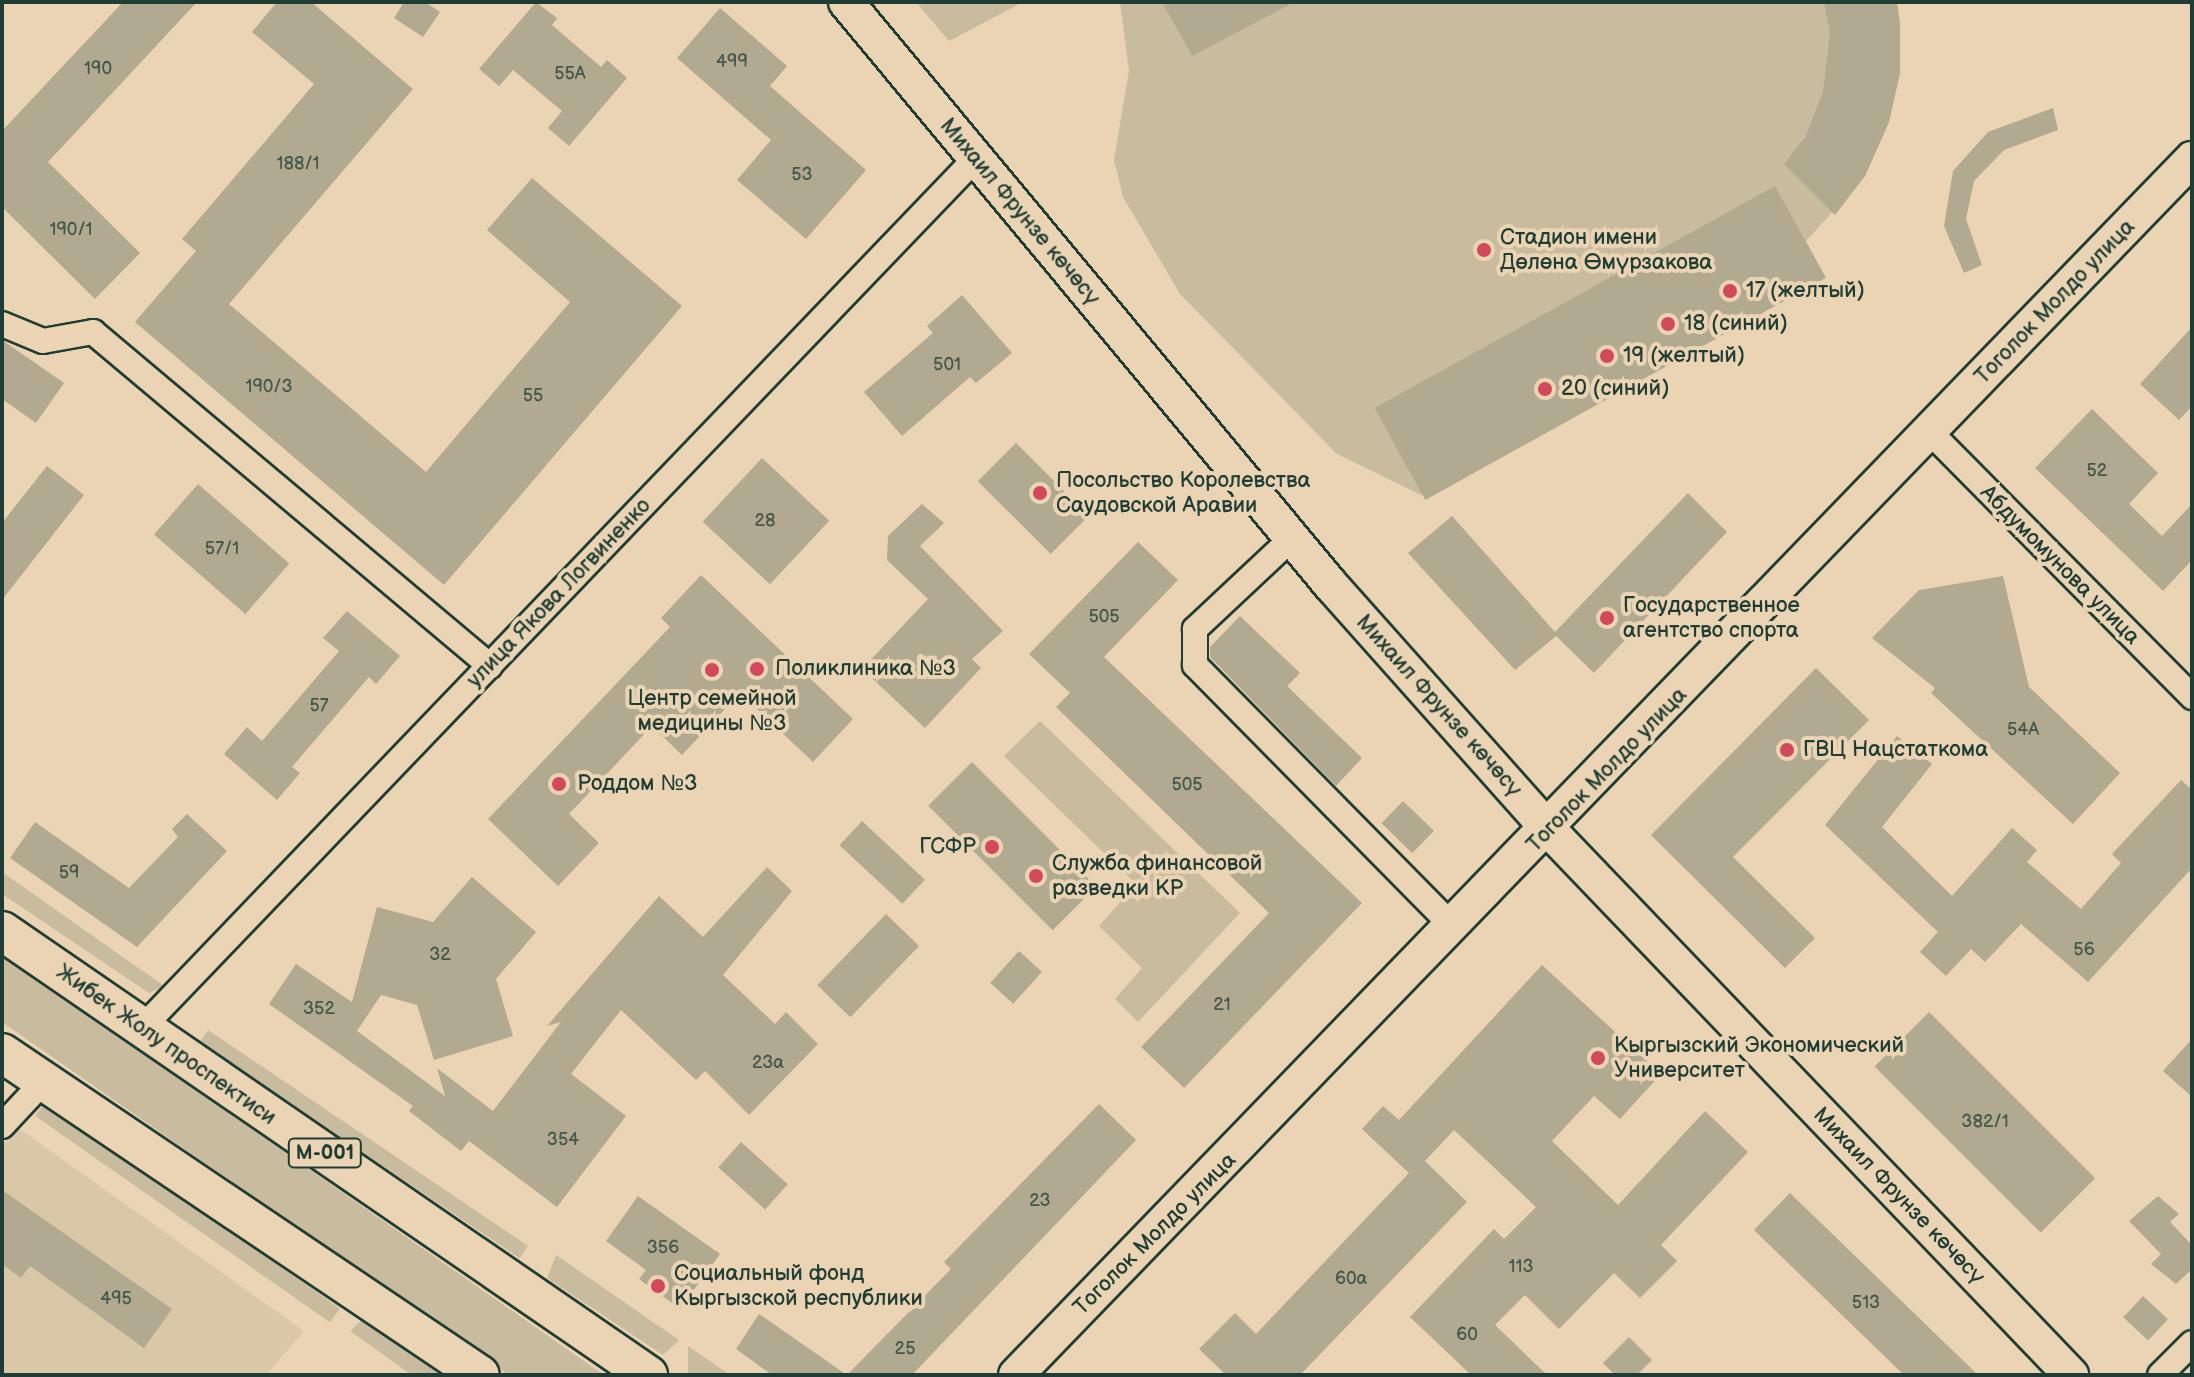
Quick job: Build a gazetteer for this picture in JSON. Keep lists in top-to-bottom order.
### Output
{
  "streets": {
    "main road": [
      "Михаил Фрунзе көчөсү",
      "Тоголок Молдо улица",
      "Жибек Жолу проспектиси",
      "М-001"
    ],
    "street": ["Абдумомунова улица", "улица Якова Логвиненко"]
  },
  "crossings": [
    ["Михаил Фрунзе көчөсү", "Тоголок Молдо улица"],
    ["Михаил Фрунзе көчөсү", "улица Якова Логвиненко"],
    ["Тоголок Молдо улица", "Абдумомунова улица"],
    ["улица Якова Логвиненко", "Жибек Жолу проспектиси"]
  ],
  "places": [
    "Стадион имени Дөлөна Өмүрзакова",
    "17 (желтый)",
    "18 (синий)",
    "19 (желтый)",
    "20 (синий)",
    "Посольство Королевства Саудовской Аравии",
    "Государственное агентство спорта",
    "Поликлиника №3",
    "Центр семейной медицины №3",
    "ГВЦ Нацстаткома",
    "Роддом №3",
    "ГСФР",
    "Служба финансовой разведки КР",
    "Кыргызский Экономический Университет",
    "Социальный фонд Кыргызской республики"
  ],
  "house_numbers": [
    "499",
    "190",
    "55А",
    "188/1",
    "53",
    "190/1",
    "501",
    "190/3",
    "55",
    "52",
    "28",
    "57/1",
    "505",
    "57",
    "54А",
    "505",
    "59",
    "56",
    "32",
    "21",
    "352",
    "23а",
    "382/1",
    "354",
    "23",
    "356",
    "113",
    "60а",
    "495",
    "513",
    "60",
    "25"
  ]
}
